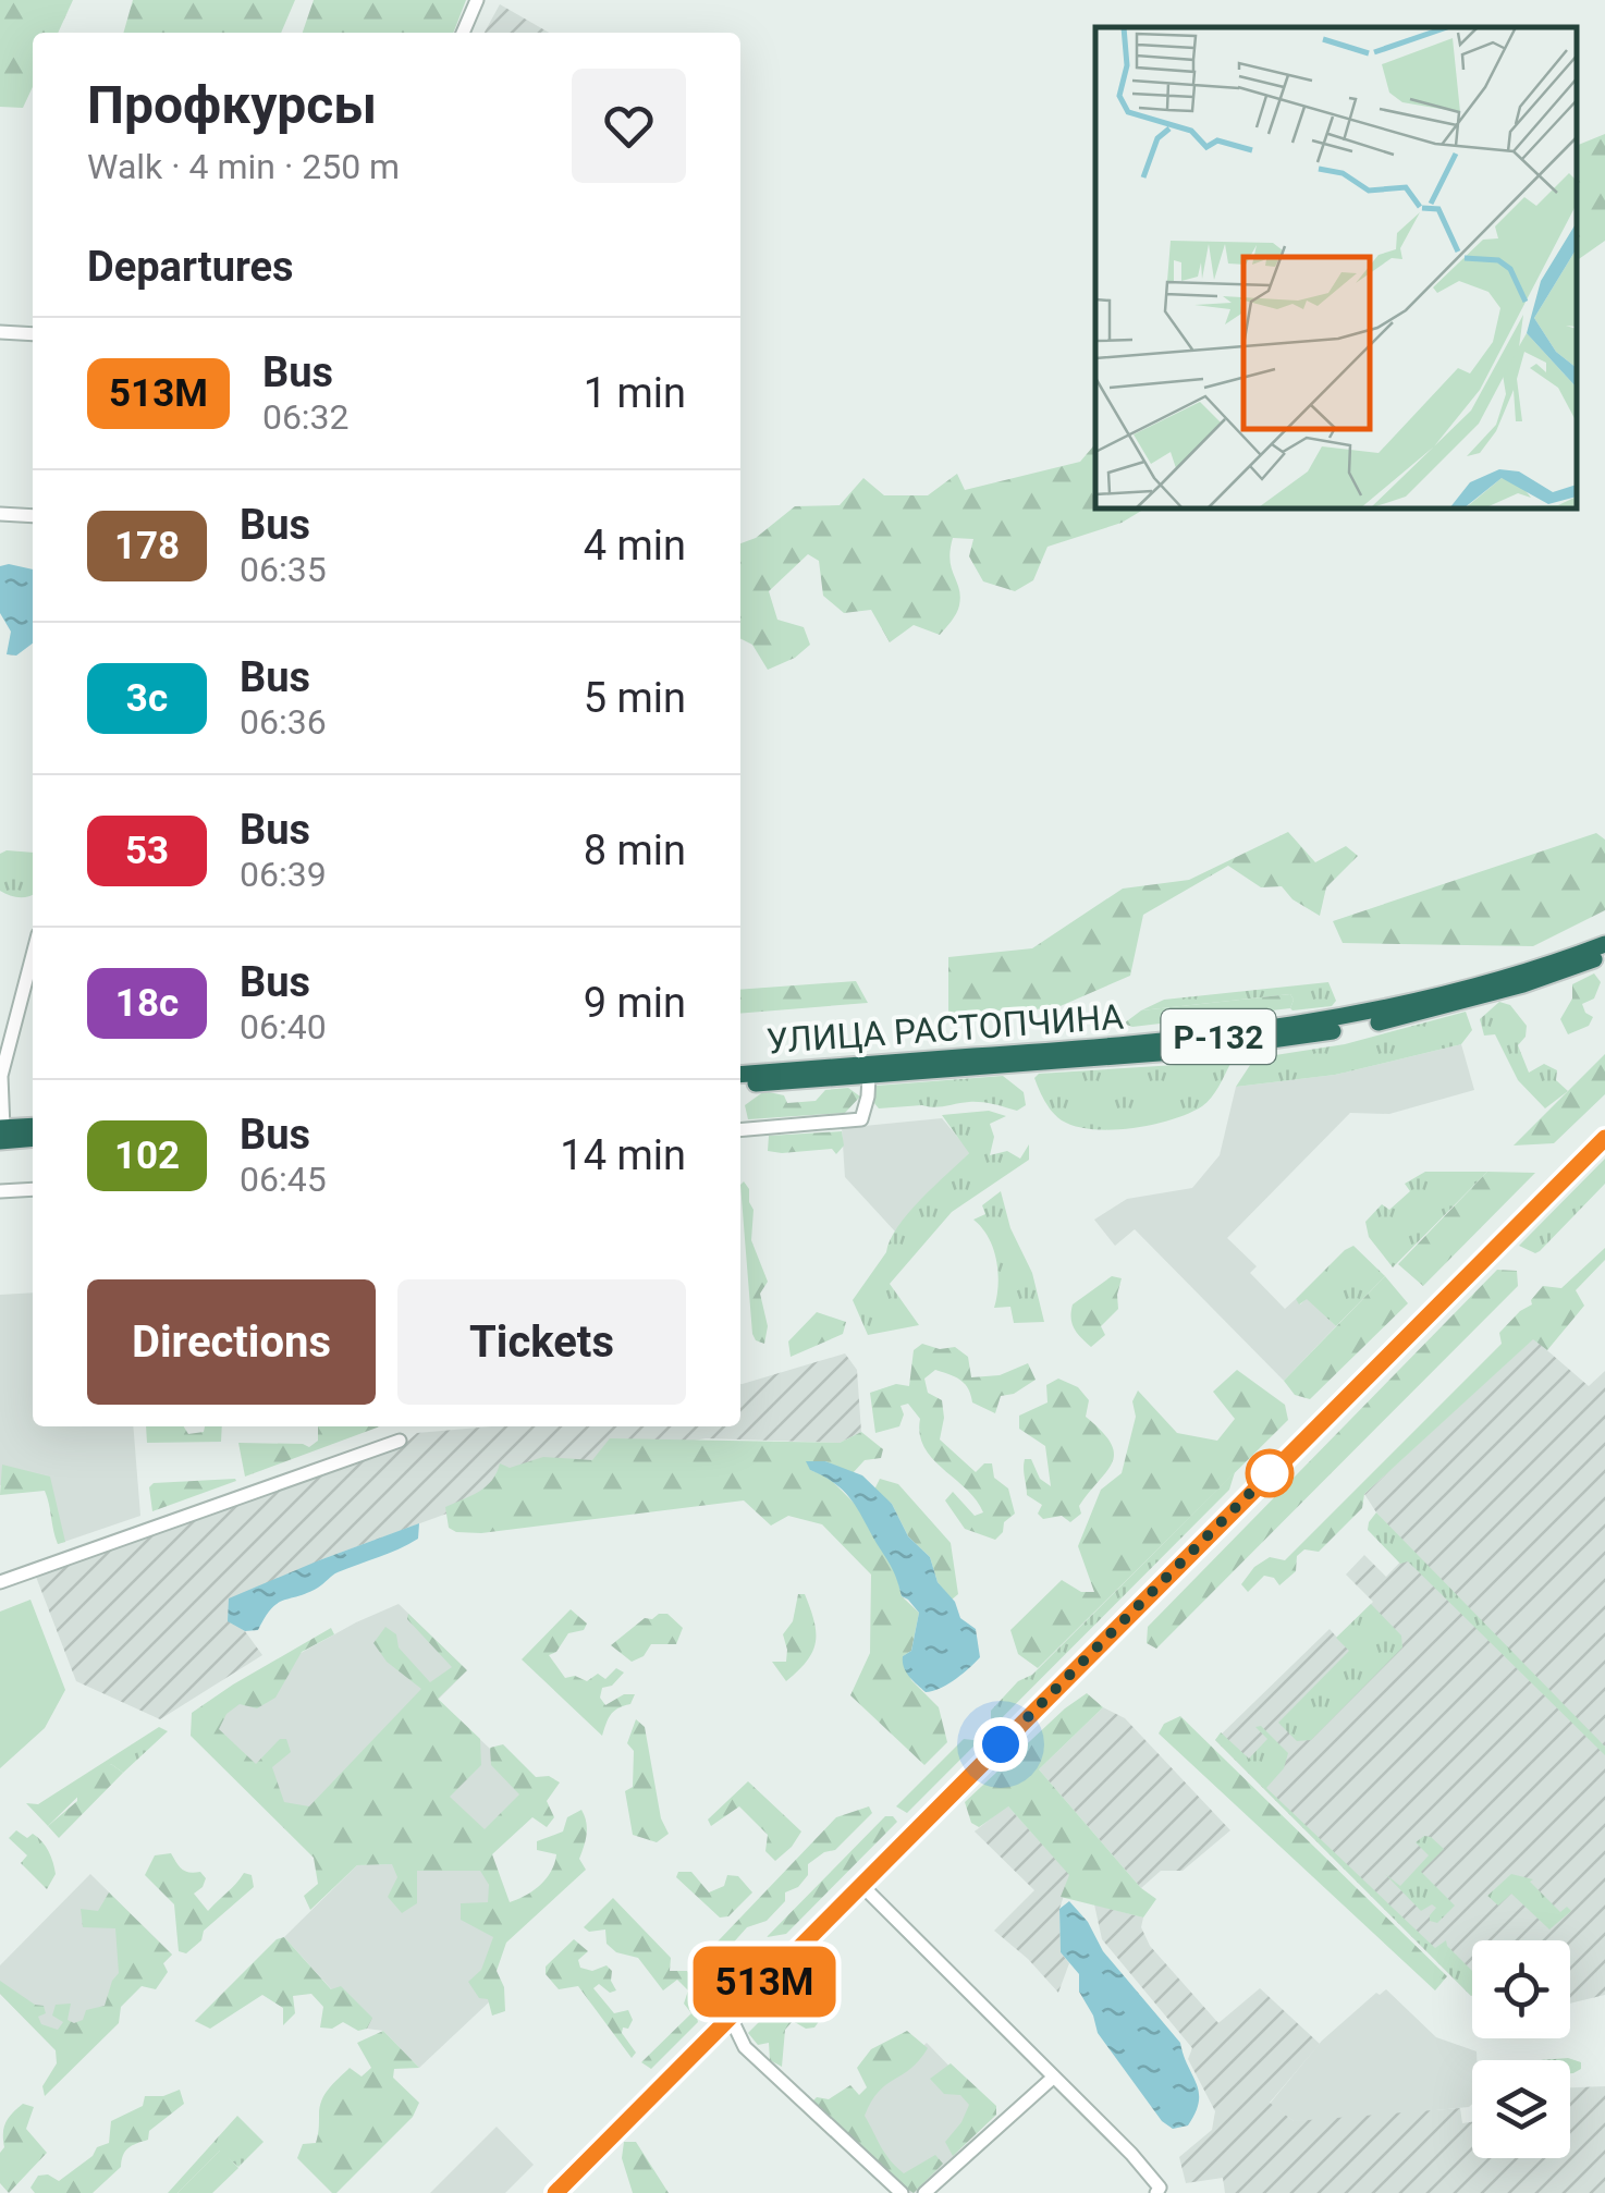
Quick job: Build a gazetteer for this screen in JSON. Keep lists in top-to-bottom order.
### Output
{
  "streets": {
    "highway": ["УЛИЦА РАСТОПЧИНА", "Р-132"]
  },
  "lines": ["bus line 513М"],
  "page": {
    "on_map": "513М",
    "heading": [
      ["Профкурсы", "Walk · 4 min · 250 m"],
      "Departures"
    ],
    "list": [
      {
        "mark": "513М",
        "name": "Bus",
        "note": "06:32",
        "value": "1 min"
      },
      {
        "mark": "178",
        "name": "Bus",
        "note": "06:35",
        "value": "4 min"
      },
      {
        "mark": "3с",
        "name": "Bus",
        "note": "06:36",
        "value": "5 min"
      },
      {
        "mark": "53",
        "name": "Bus",
        "note": "06:39",
        "value": "8 min"
      },
      {
        "mark": "18с",
        "name": "Bus",
        "note": "06:40",
        "value": "9 min"
      },
      {
        "mark": "102",
        "name": "Bus",
        "note": "06:45",
        "value": "14 min"
      }
    ],
    "buttons": ["Directions", "Tickets"]
  }
}
